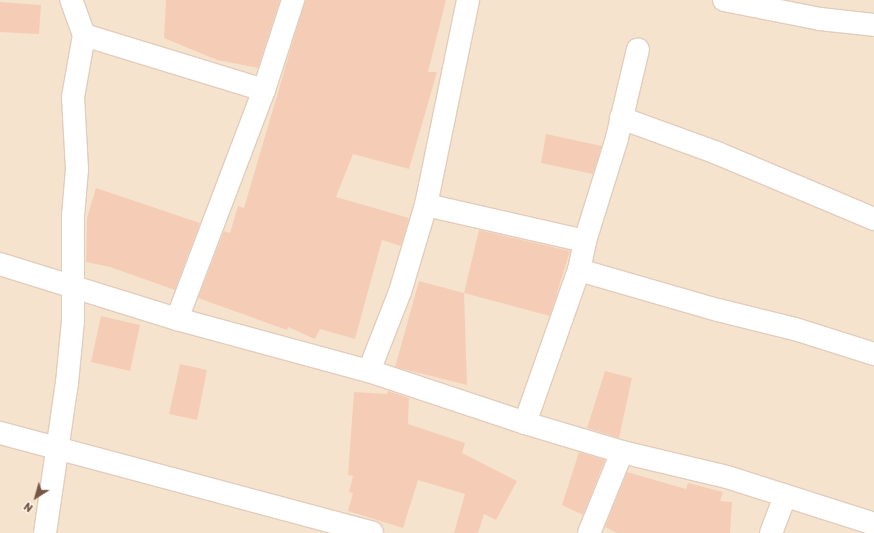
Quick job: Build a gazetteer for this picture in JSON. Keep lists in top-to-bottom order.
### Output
{
  "north": "bottom left"
}
